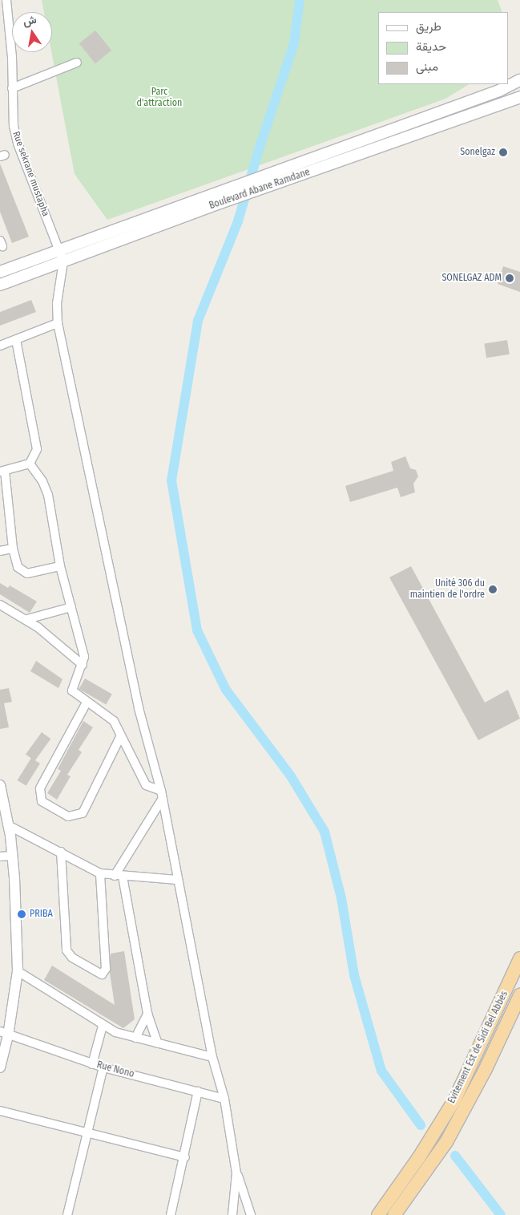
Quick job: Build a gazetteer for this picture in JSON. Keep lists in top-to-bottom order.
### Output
{
  "streets": {
    "highway": ["Evitement Est de Sidi Bel Abbès"],
    "main road": ["Boulevard Abane Ramdane"],
    "street": ["Rue sekrane mustapha", "Rue Nono"]
  },
  "crossings": [
    ["Rue sekrane mustapha", "Boulevard Abane Ramdane"]
  ],
  "parks": ["Parc d'attraction"],
  "places": [
    "Sonelgaz",
    "SONELGAZ ADM",
    "Unité 306 du maintien de l'ordre",
    "PRIBA"
  ],
  "legend": ["طريق", "حديقة", "مبنى"],
  "north": "top"
}
